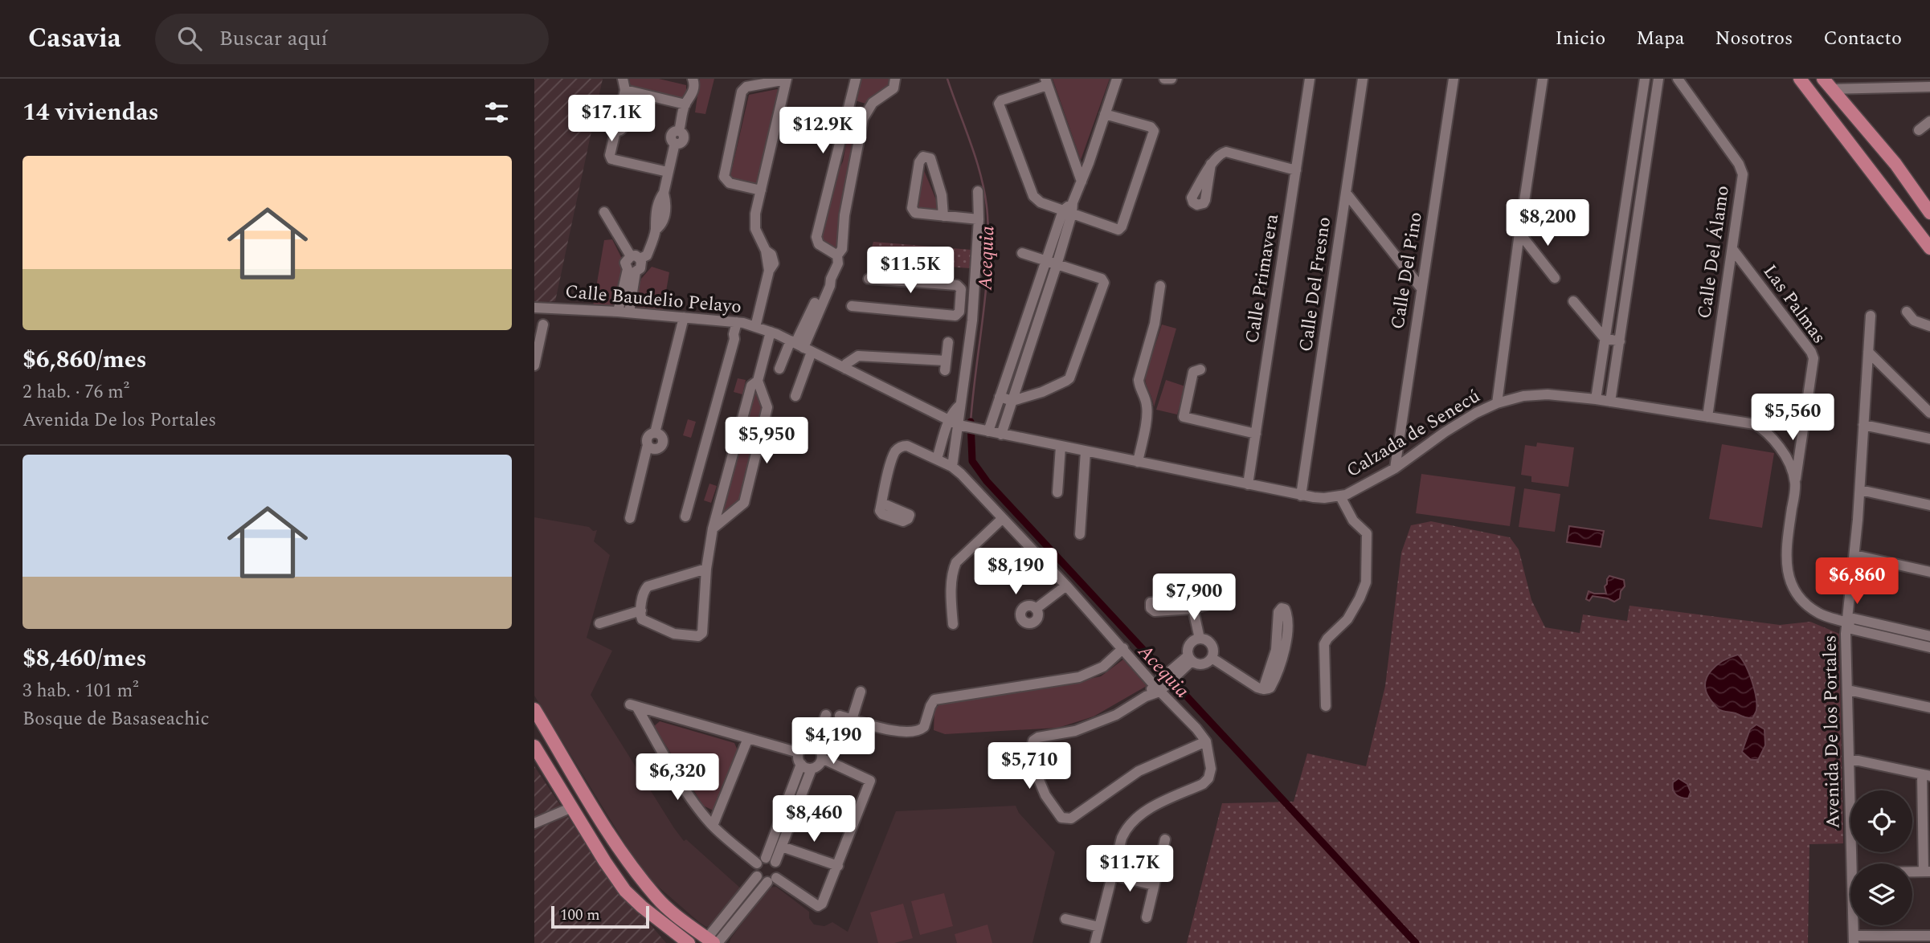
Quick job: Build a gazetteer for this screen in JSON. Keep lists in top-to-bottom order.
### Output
{
  "streets": {
    "street": [
      "Calle Del Álamo",
      "Calle Del Pino",
      "Calle Primavera",
      "Calle Del Fresno",
      "Calle Baudelio Pelayo",
      "Las Palmas",
      "Calzada de Senecú",
      "Avenida De los Portales"
    ]
  },
  "crossings": [
    ["Calle Del Álamo", "Las Palmas"],
    ["Calle Del Álamo", "Calzada de Senecú"],
    ["Calle Del Pino", "Calzada de Senecú"],
    ["Calle Primavera", "Calzada de Senecú"],
    ["Calle Del Fresno", "Calzada de Senecú"],
    ["Calle Baudelio Pelayo", "Calzada de Senecú"],
    ["Las Palmas", "Calzada de Senecú"],
    ["Calzada de Senecú", "Avenida De los Portales"]
  ],
  "water": ["Acequia"],
  "scale_bar": "100 m",
  "page": {
    "header": "Casavia",
    "search": "Buscar aquí",
    "nav": [
      "Inicio",
      "Mapa",
      "Nosotros",
      "Contacto"
    ],
    "heading": "14 viviendas",
    "price": [
      "$17.1K",
      "$12.9K",
      "$8,200",
      "$11.5K",
      "$5,560",
      "$5,950",
      "$8,190",
      "$6,860",
      "$7,900",
      "$4,190",
      "$5,710",
      "$6,320",
      "$8,460",
      "$11.7K"
    ],
    "list": [
      {
        "name": "$6,860/mes",
        "note": "2 hab. · 76 m² · Avenida De los Portales"
      },
      {
        "name": "$8,460/mes",
        "note": "3 hab. · 101 m² · Bosque de Basaseachic"
      }
    ],
    "scale": "100 m"
  }
}
